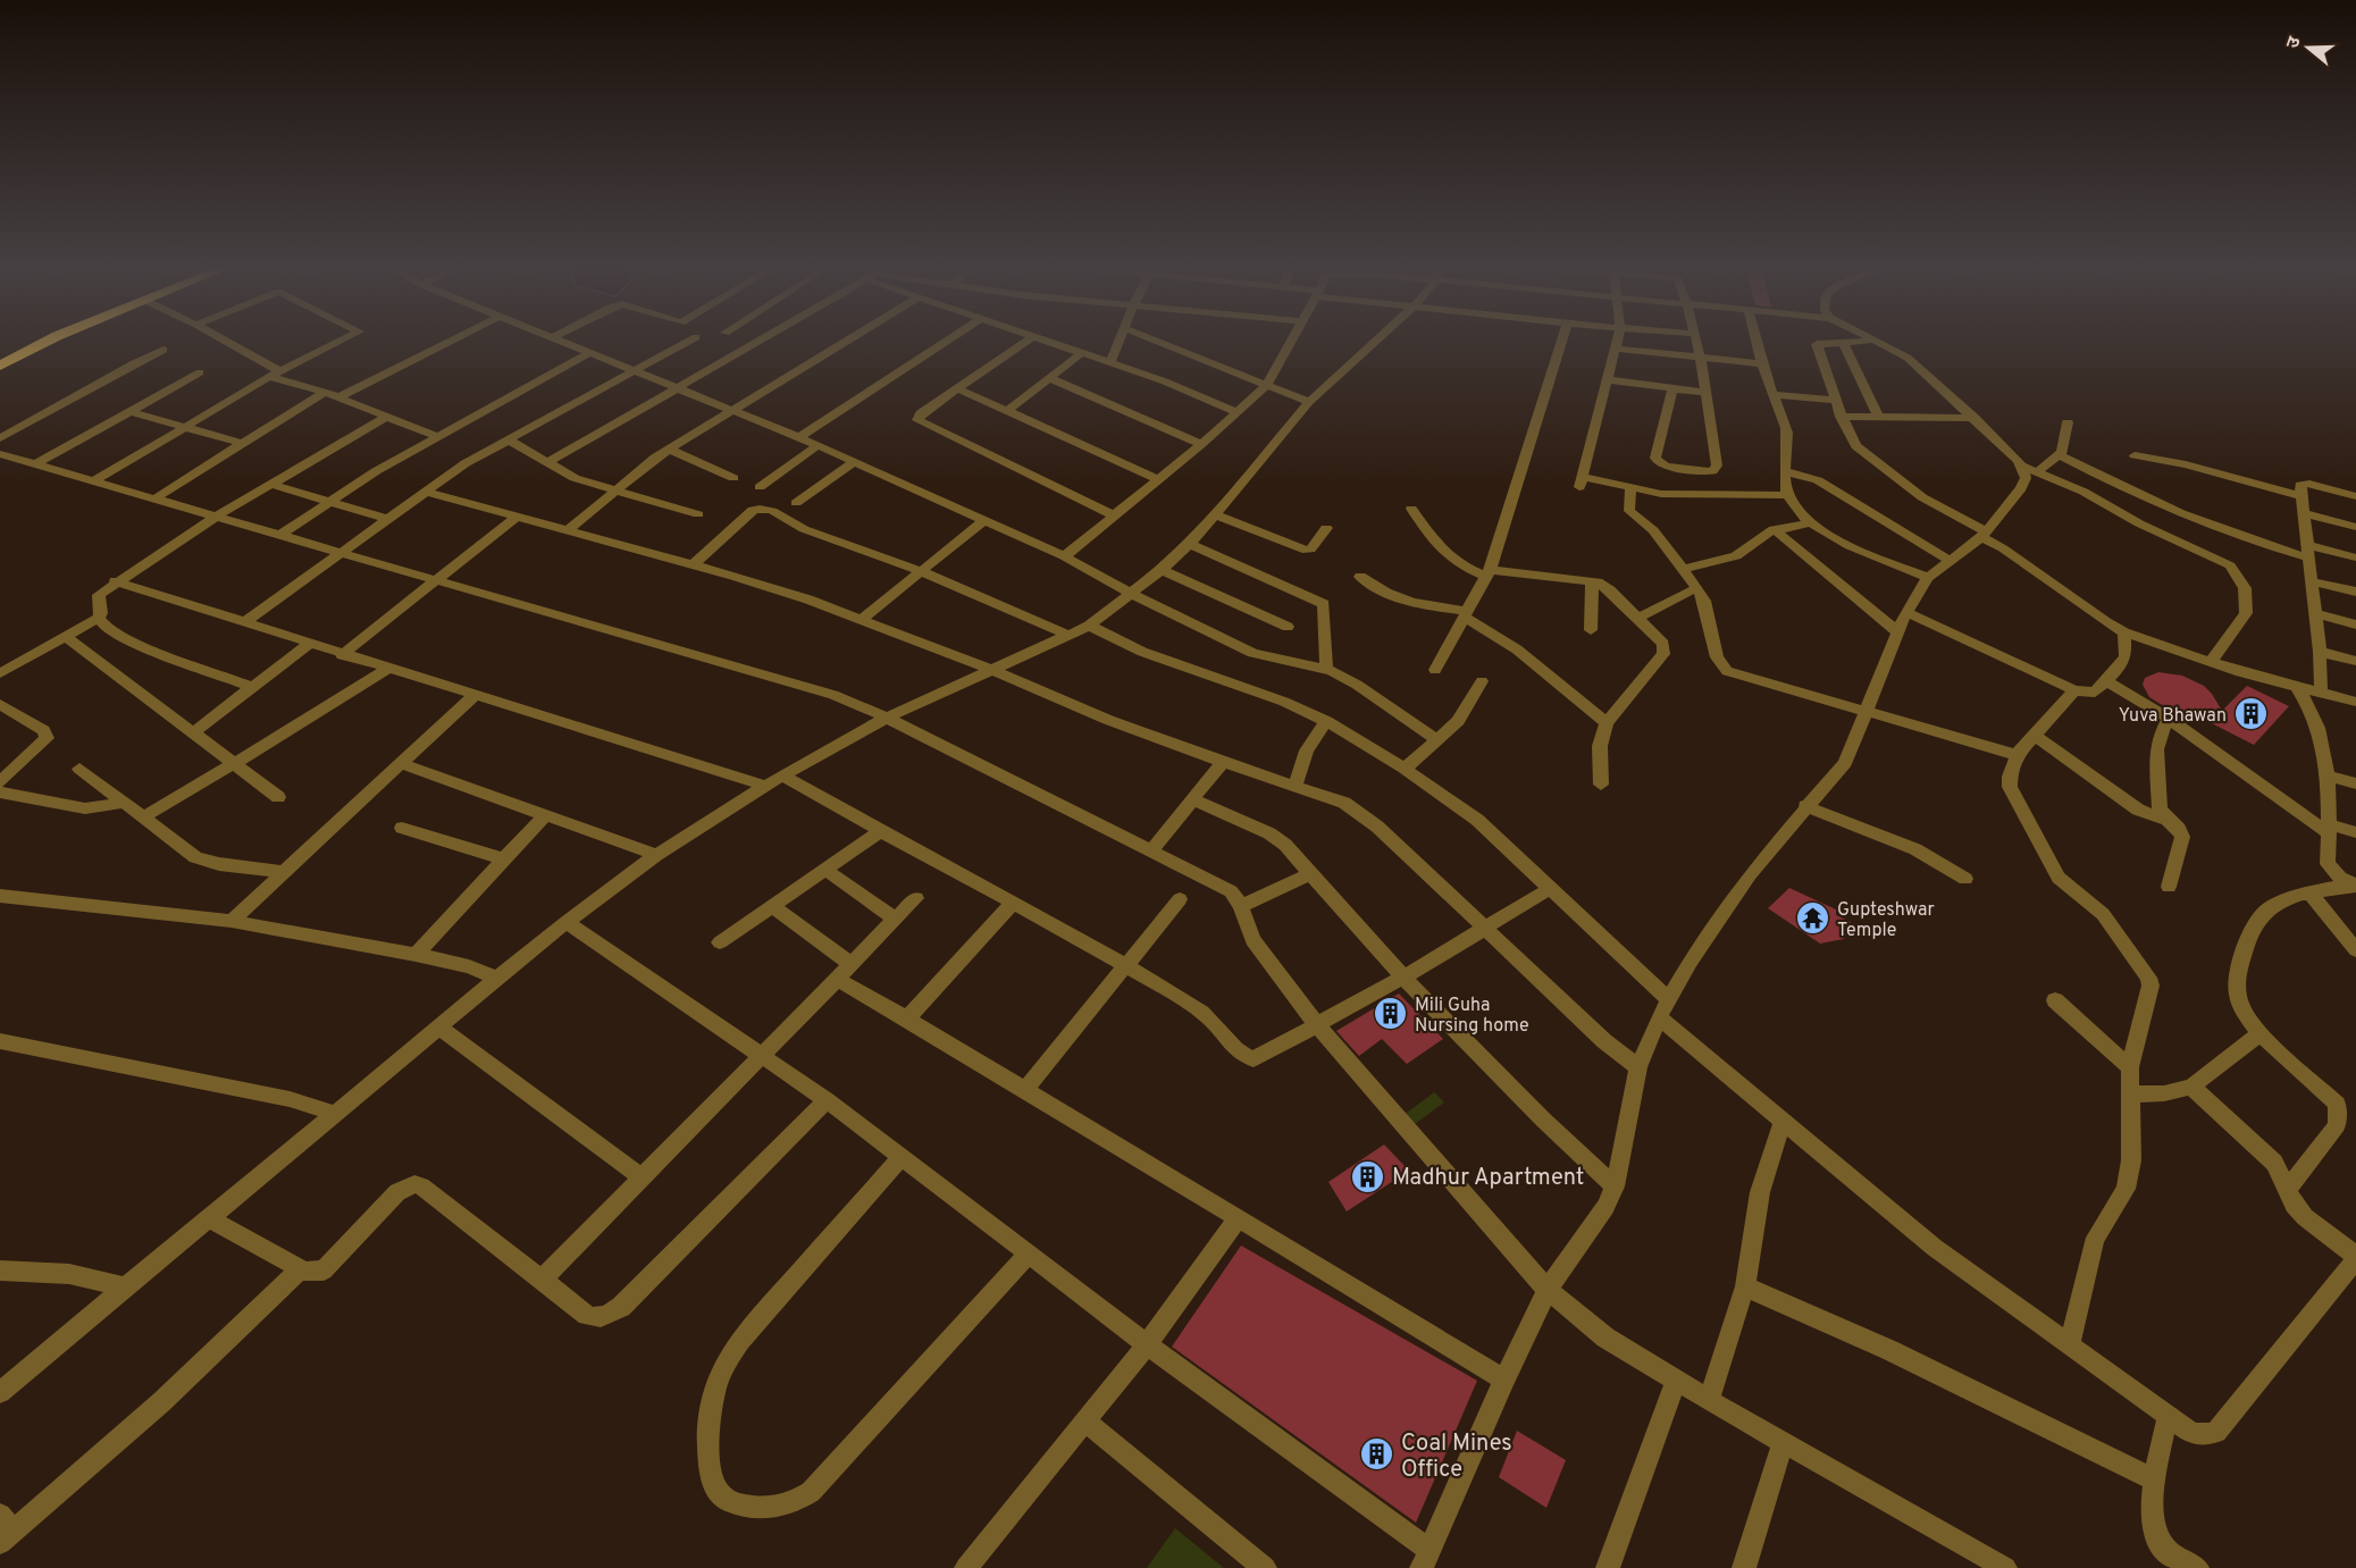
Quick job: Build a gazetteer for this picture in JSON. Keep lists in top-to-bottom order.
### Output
{
  "places": {
    "building": [
      "Yuva Bhawan",
      "Mili Guha Nursing home",
      "Madhur Apartment",
      "Coal Mines Office"
    ],
    "temple": ["Gupteshwar Temple"]
  },
  "north": "left"
}
